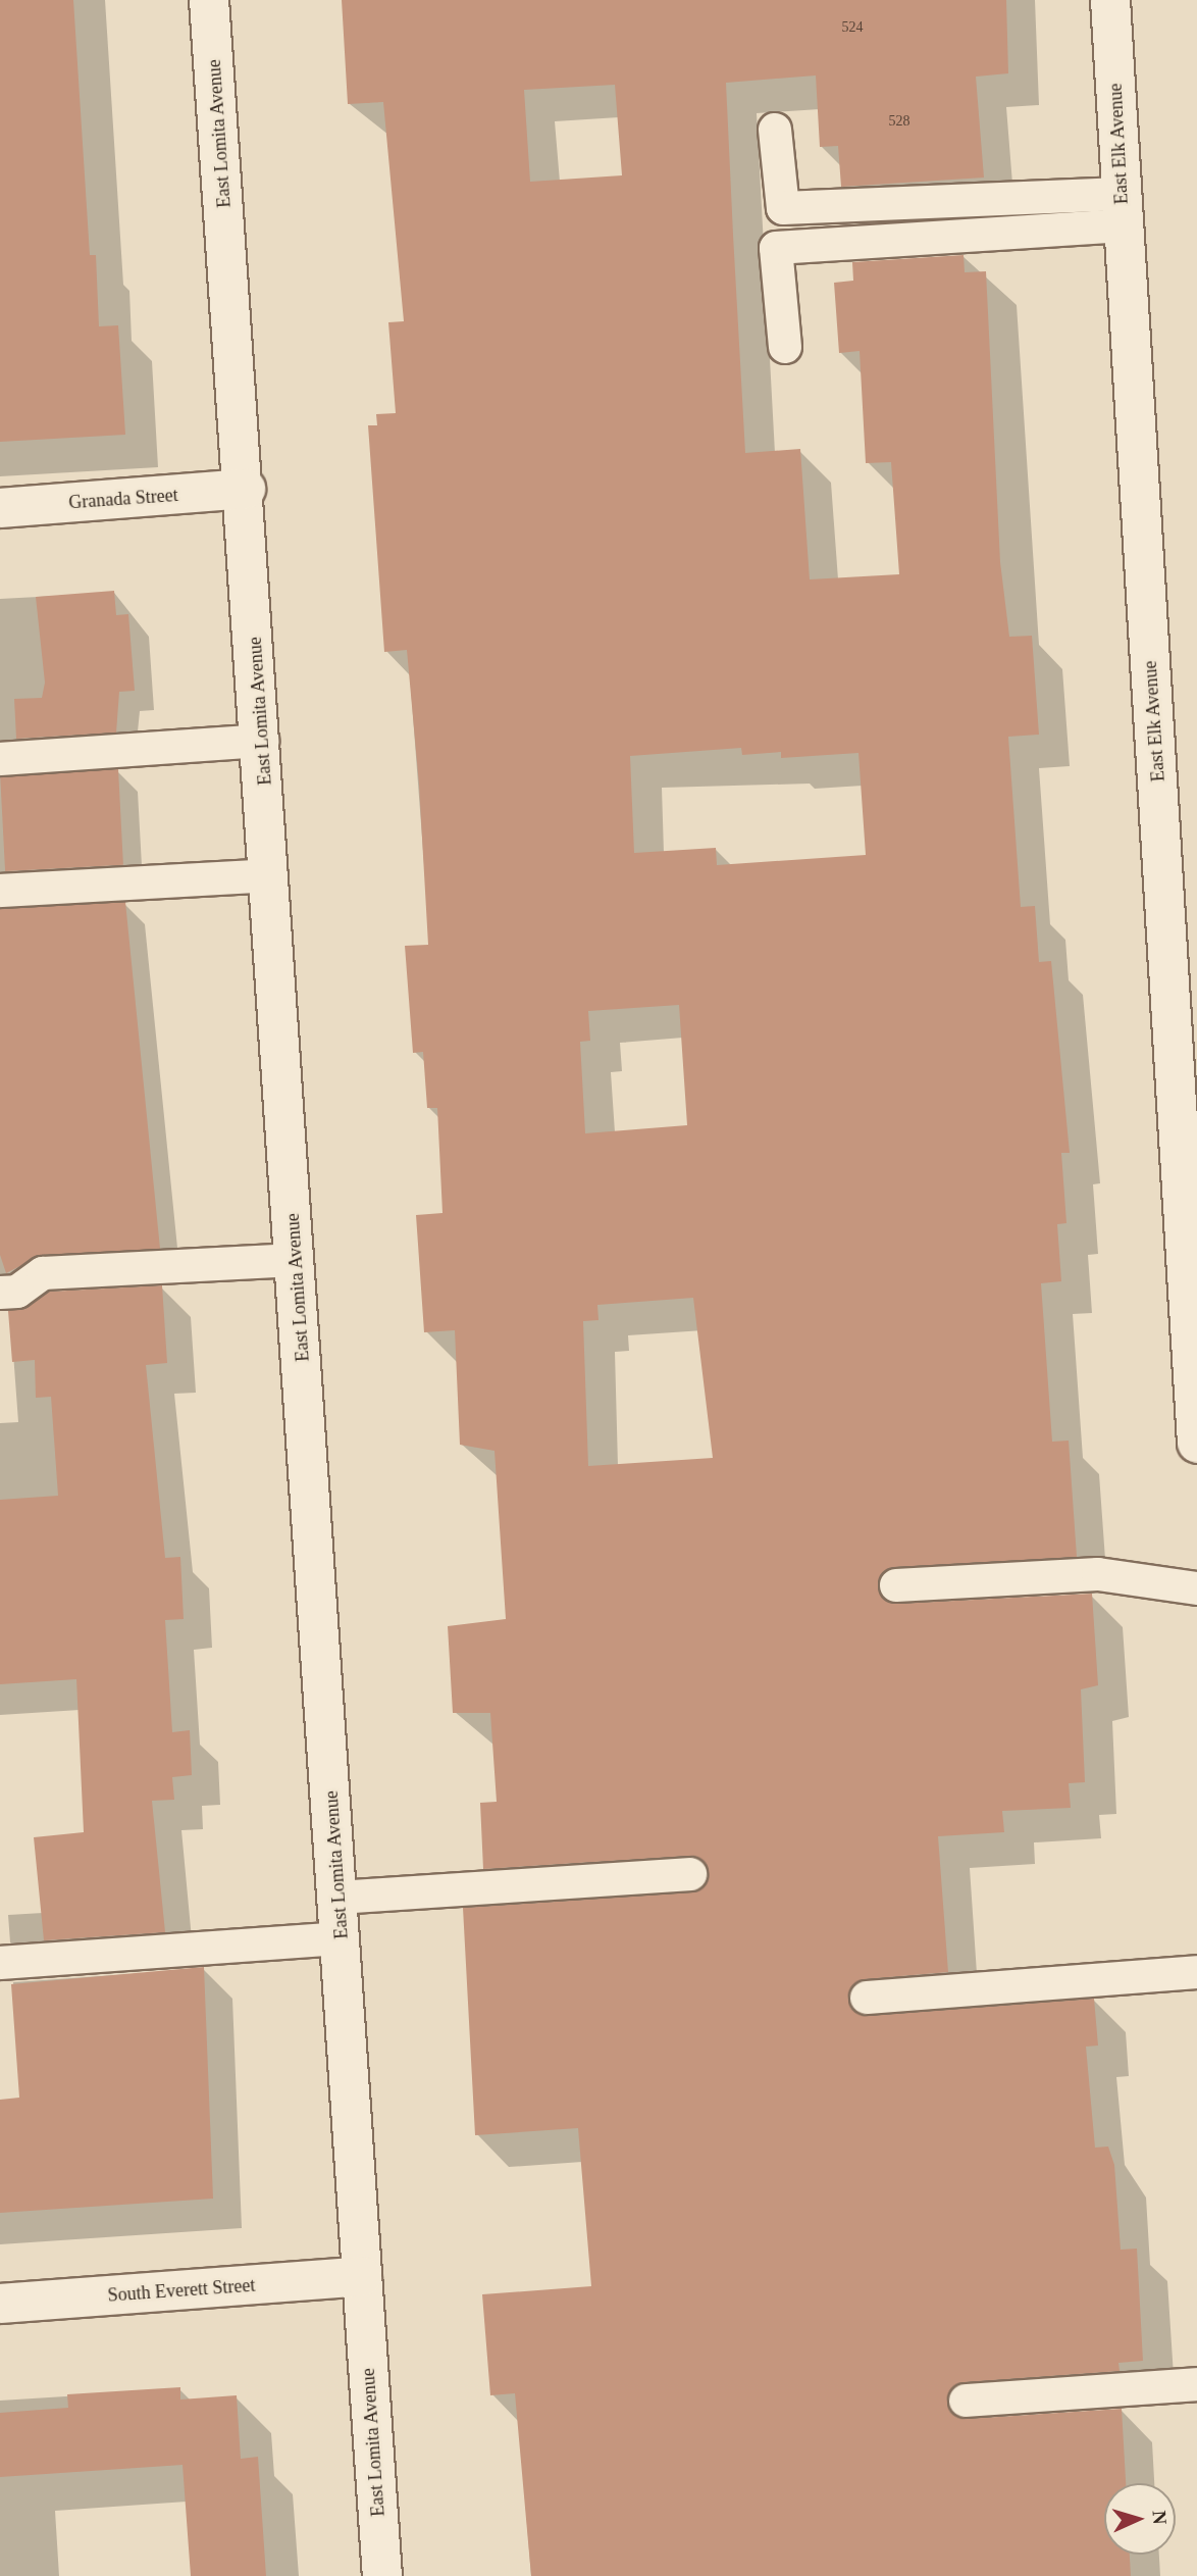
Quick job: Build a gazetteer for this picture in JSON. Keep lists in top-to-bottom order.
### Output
{
  "streets": {
    "street": [
      "East Lomita Avenue",
      "East Elk Avenue",
      "Granada Street",
      "South Everett Street"
    ]
  },
  "crossings": [
    ["East Lomita Avenue", "Granada Street"],
    ["East Lomita Avenue", "South Everett Street"]
  ],
  "house_numbers": ["524", "528"],
  "north": "right"
}
